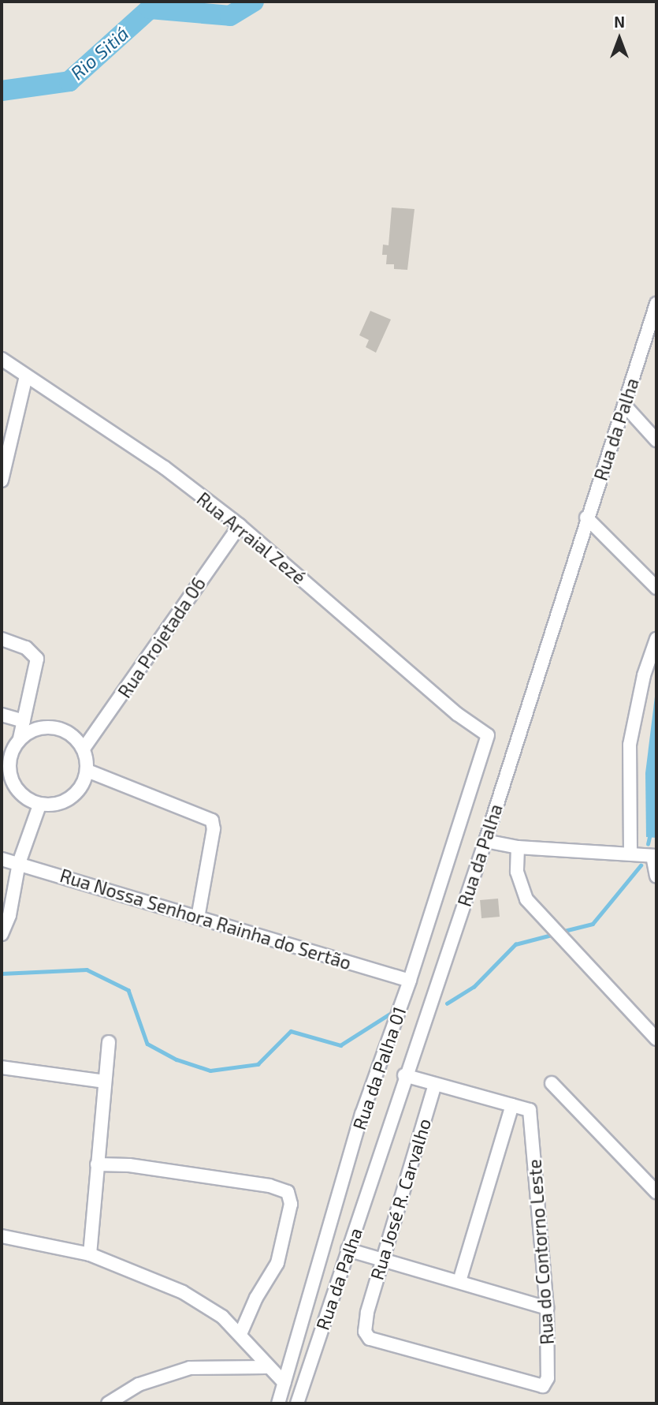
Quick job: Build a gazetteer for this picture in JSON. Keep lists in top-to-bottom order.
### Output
{
  "streets": {
    "street": [
      "Rua da Palha",
      "Rua Arraial Zezé",
      "Rua Projetada 06",
      "Rua Nossa Senhora Rainha do Sertão",
      "Rua da Palha 01",
      "Rua José R. Carvalho",
      "Rua do Contorno Leste"
    ]
  },
  "crossings": [
    ["Rua Arraial Zezé", "Rua Projetada 06"],
    ["Rua Arraial Zezé", "Rua da Palha 01"],
    ["Rua Nossa Senhora Rainha do Sertão", "Rua da Palha 01"],
    ["Rua José R. Carvalho", "Rua do Contorno Leste"]
  ],
  "water": ["Rio Sitiá"],
  "north": "top"
}
